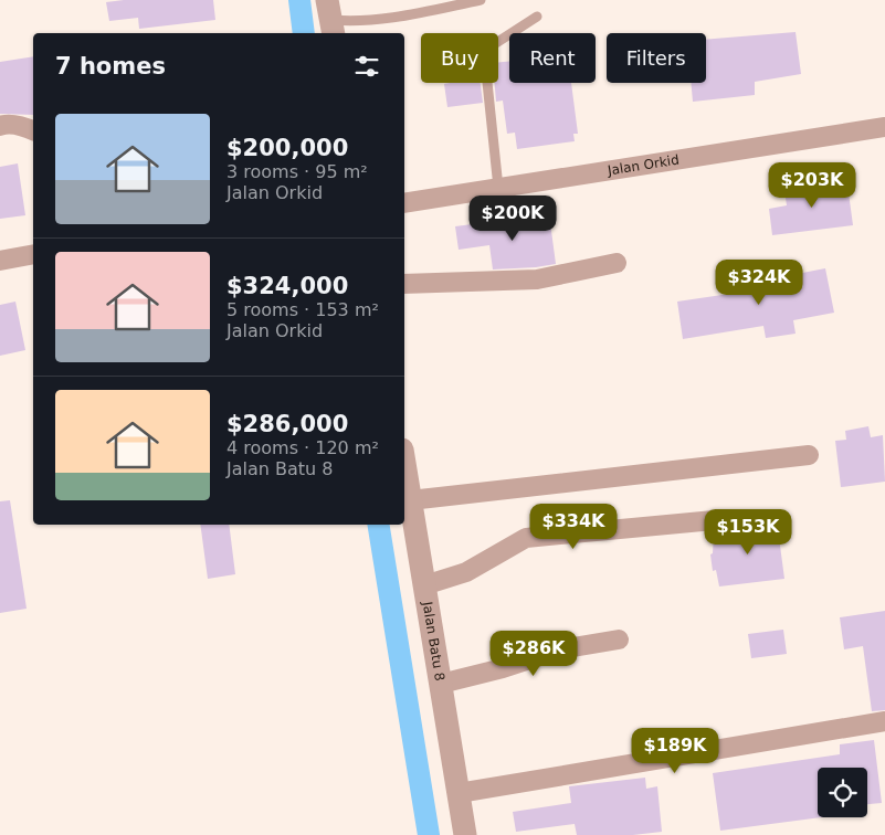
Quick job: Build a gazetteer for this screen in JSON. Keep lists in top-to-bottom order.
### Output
{
  "streets": {
    "street": ["Jalan Orkid", "Jalan Batu 8"]
  },
  "page": {
    "chip": ["Buy", "Rent", "Filters"],
    "heading": "7 homes",
    "list": [
      {
        "name": "$200,000",
        "note": "3 rooms · 95 m² · Jalan Orkid"
      },
      {
        "name": "$324,000",
        "note": "5 rooms · 153 m² · Jalan Orkid"
      },
      {
        "name": "$286,000",
        "note": "4 rooms · 120 m² · Jalan Batu 8"
      }
    ],
    "price": [
      "$203K",
      "$200K",
      "$324K",
      "$334K",
      "$153K",
      "$286K",
      "$189K"
    ]
  }
}
